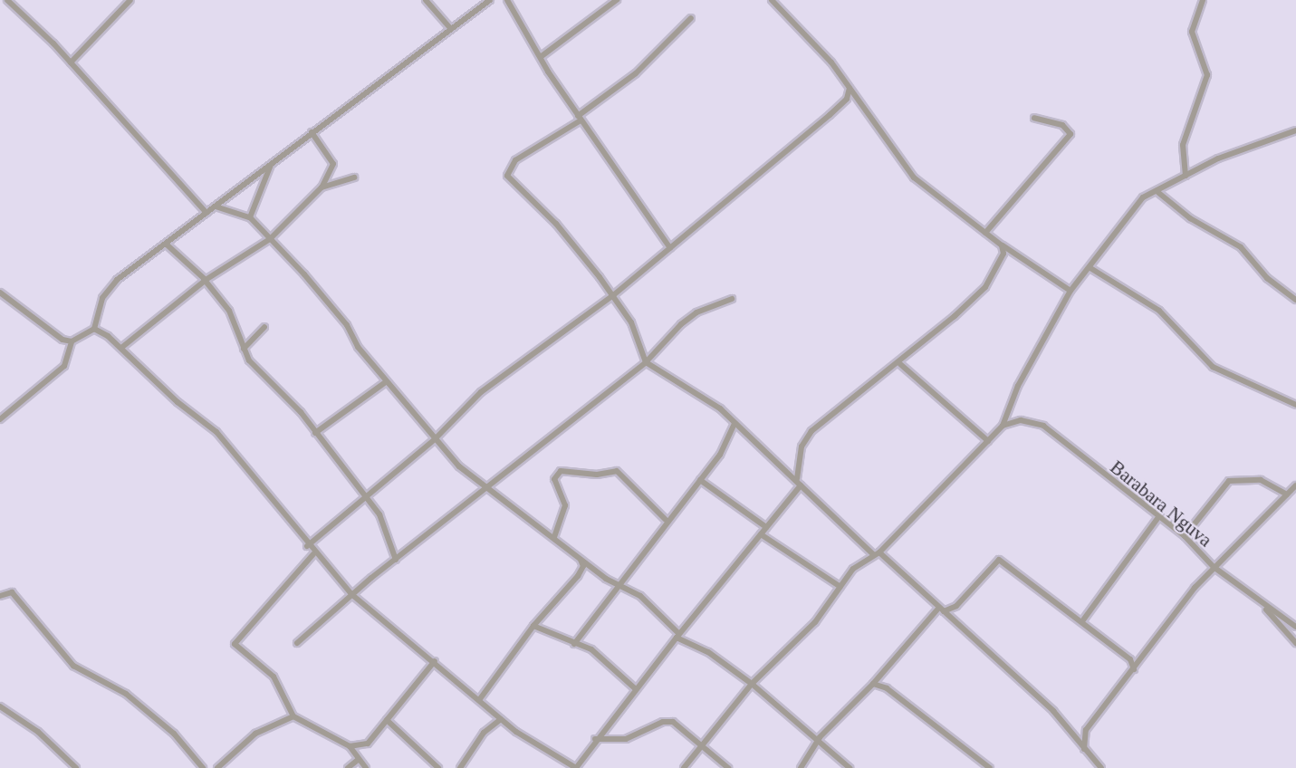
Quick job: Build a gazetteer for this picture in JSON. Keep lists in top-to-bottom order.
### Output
{
  "streets": {
    "street": ["Barabara Nguva"]
  }
}
